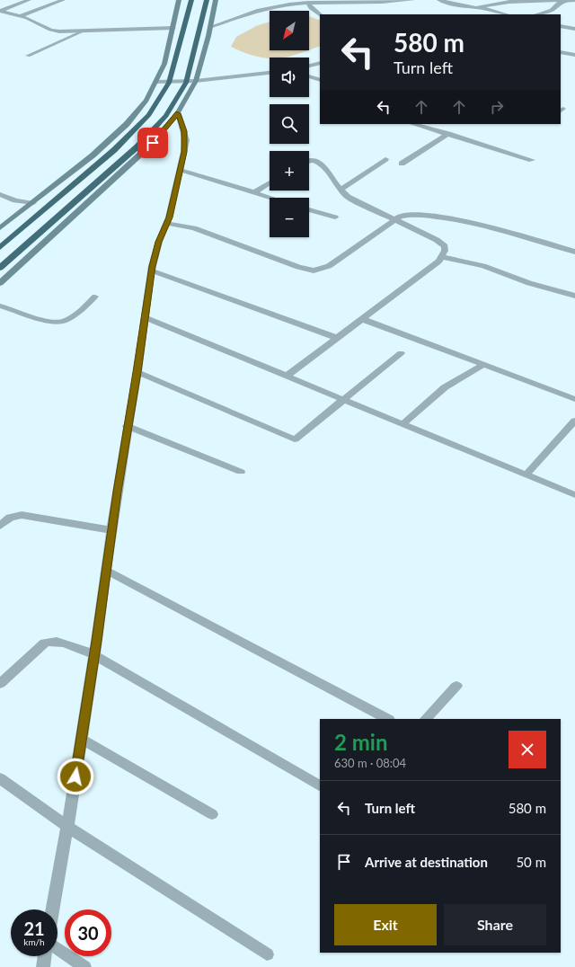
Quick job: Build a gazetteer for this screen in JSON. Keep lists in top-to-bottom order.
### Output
{
  "north": "bottom left",
  "page": {
    "map_buttons": ["+", "−"],
    "turn": ["580 m", "Turn left"],
    "heading": ["2 min", "630 m · 08:04"],
    "list": [
      {
        "name": "Turn left",
        "value": "580 m"
      },
      {
        "name": "Arrive at destination",
        "value": "50 m"
      }
    ],
    "buttons": ["Exit", "Share"],
    "speed": "21 km/h",
    "limit": "30"
  }
}
